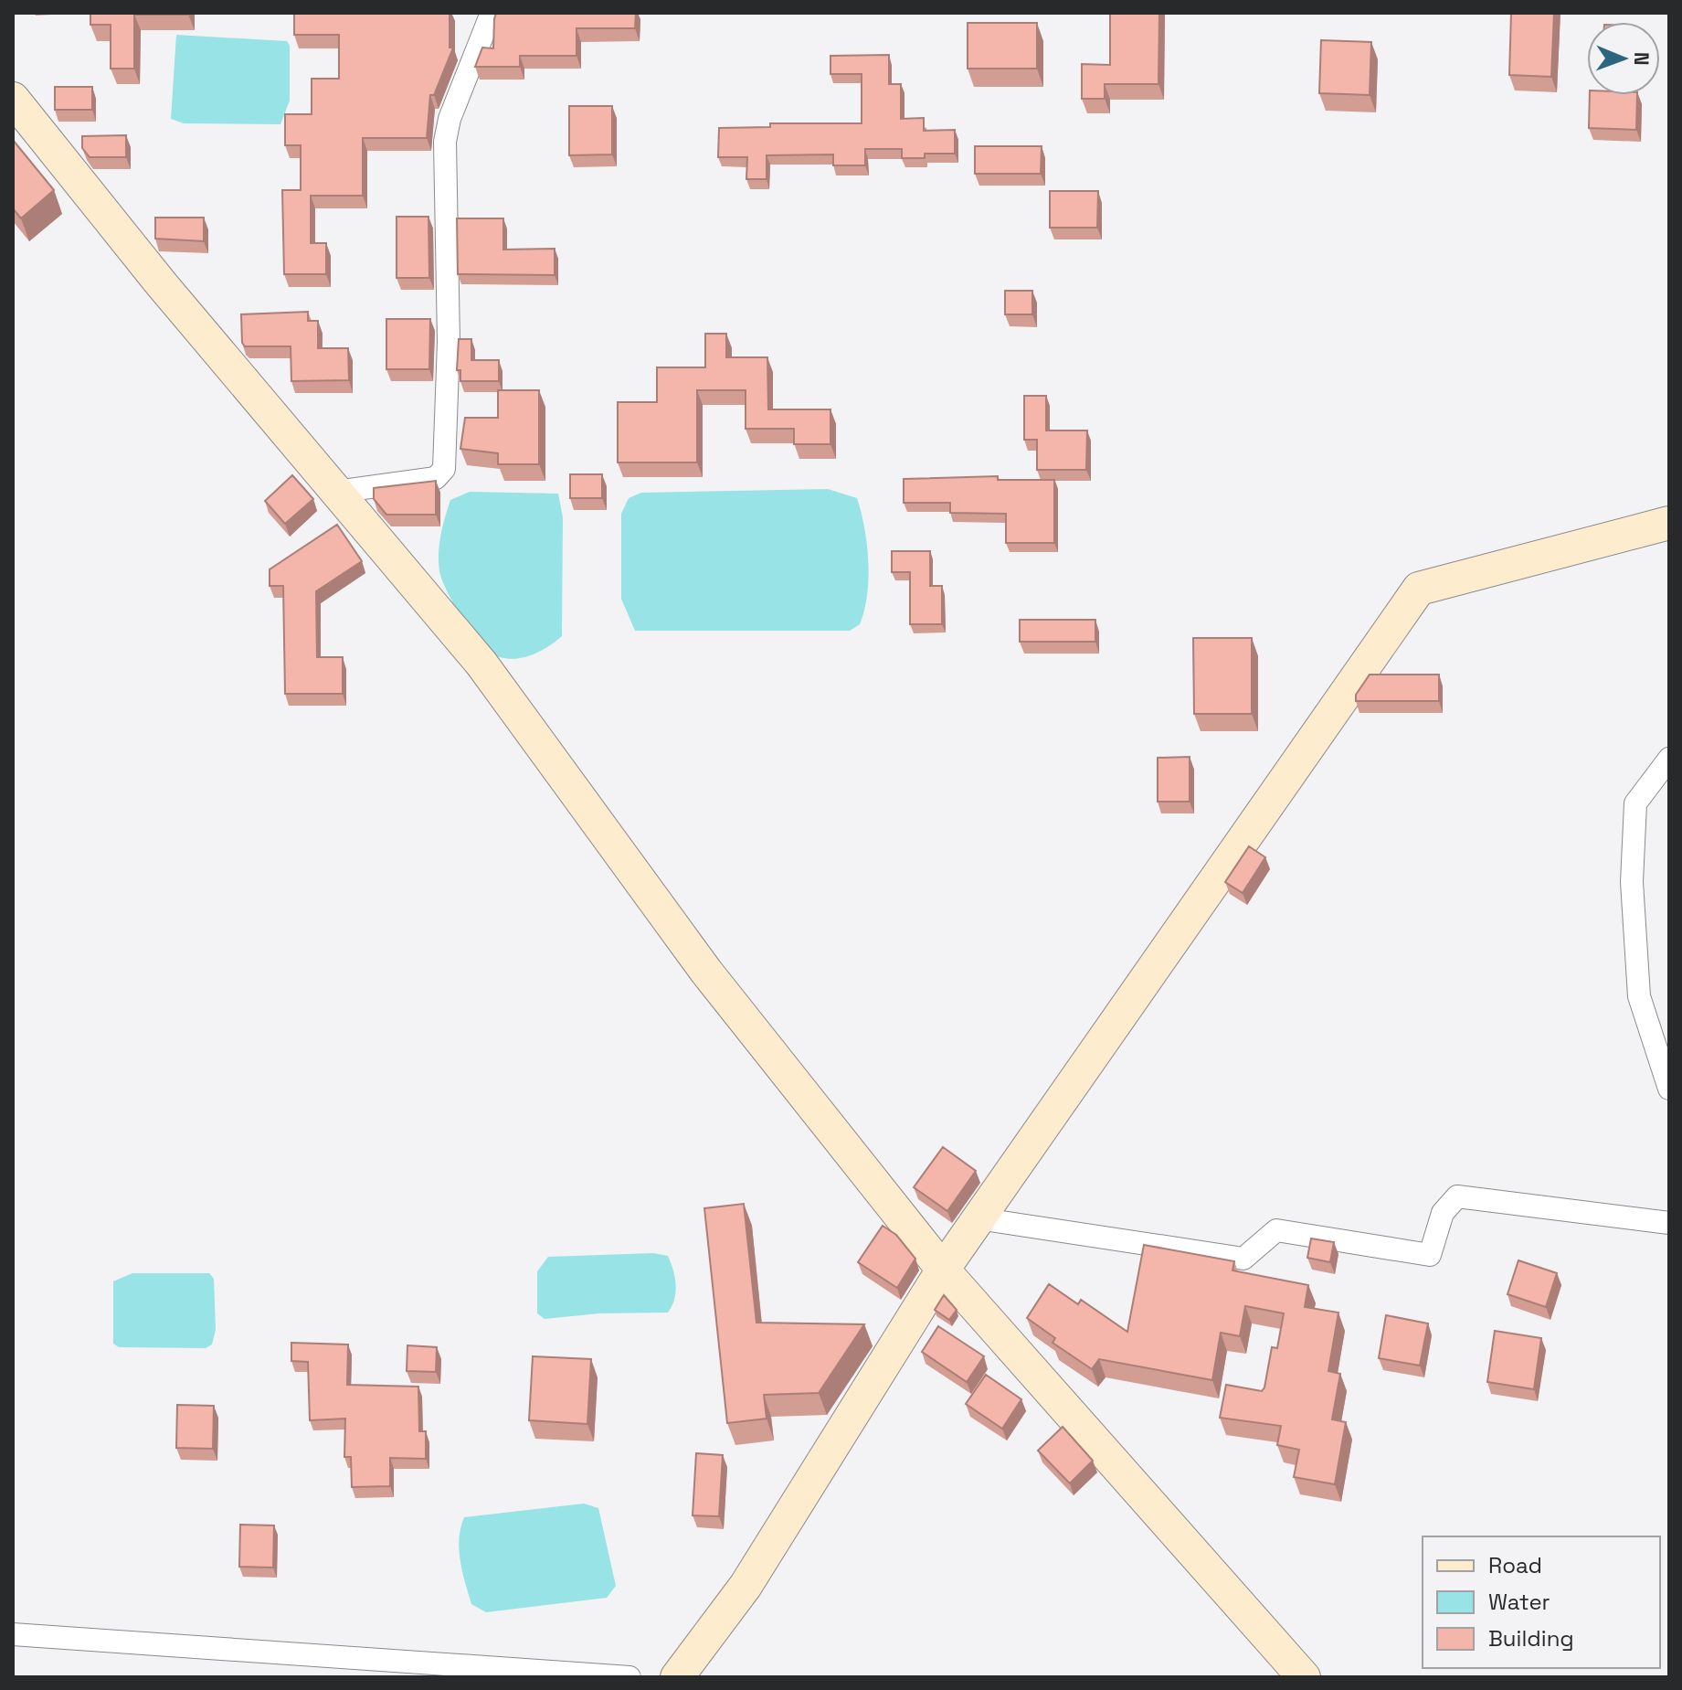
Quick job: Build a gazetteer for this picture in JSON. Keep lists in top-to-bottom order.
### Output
{
  "legend": ["Road", "Water", "Building"],
  "north": "right"
}
